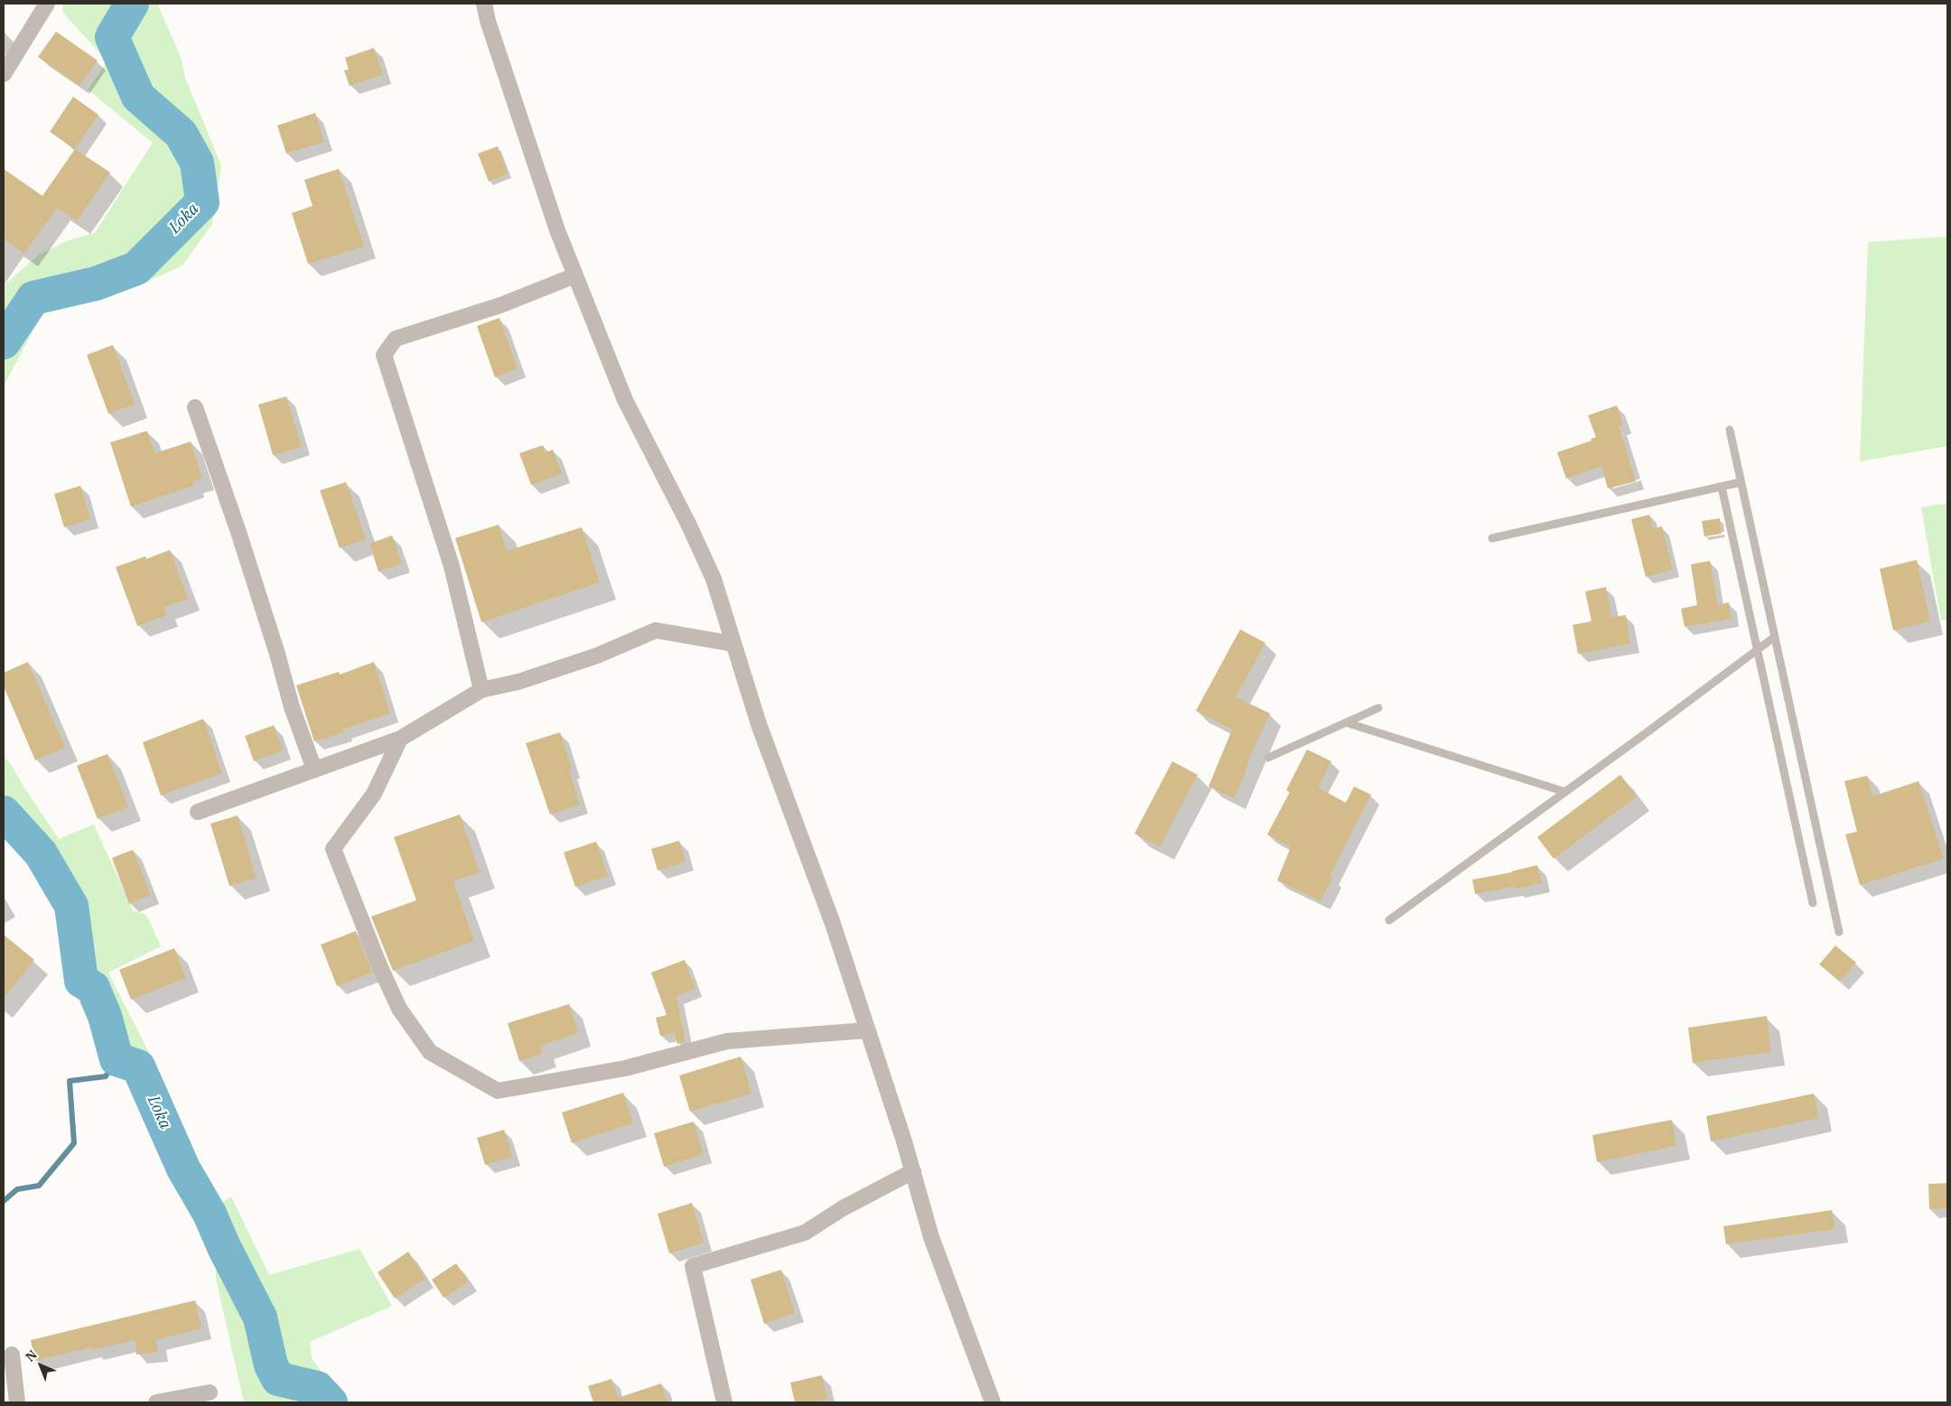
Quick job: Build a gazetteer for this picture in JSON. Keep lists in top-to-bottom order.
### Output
{
  "water": ["Loka"],
  "north": "top left"
}
